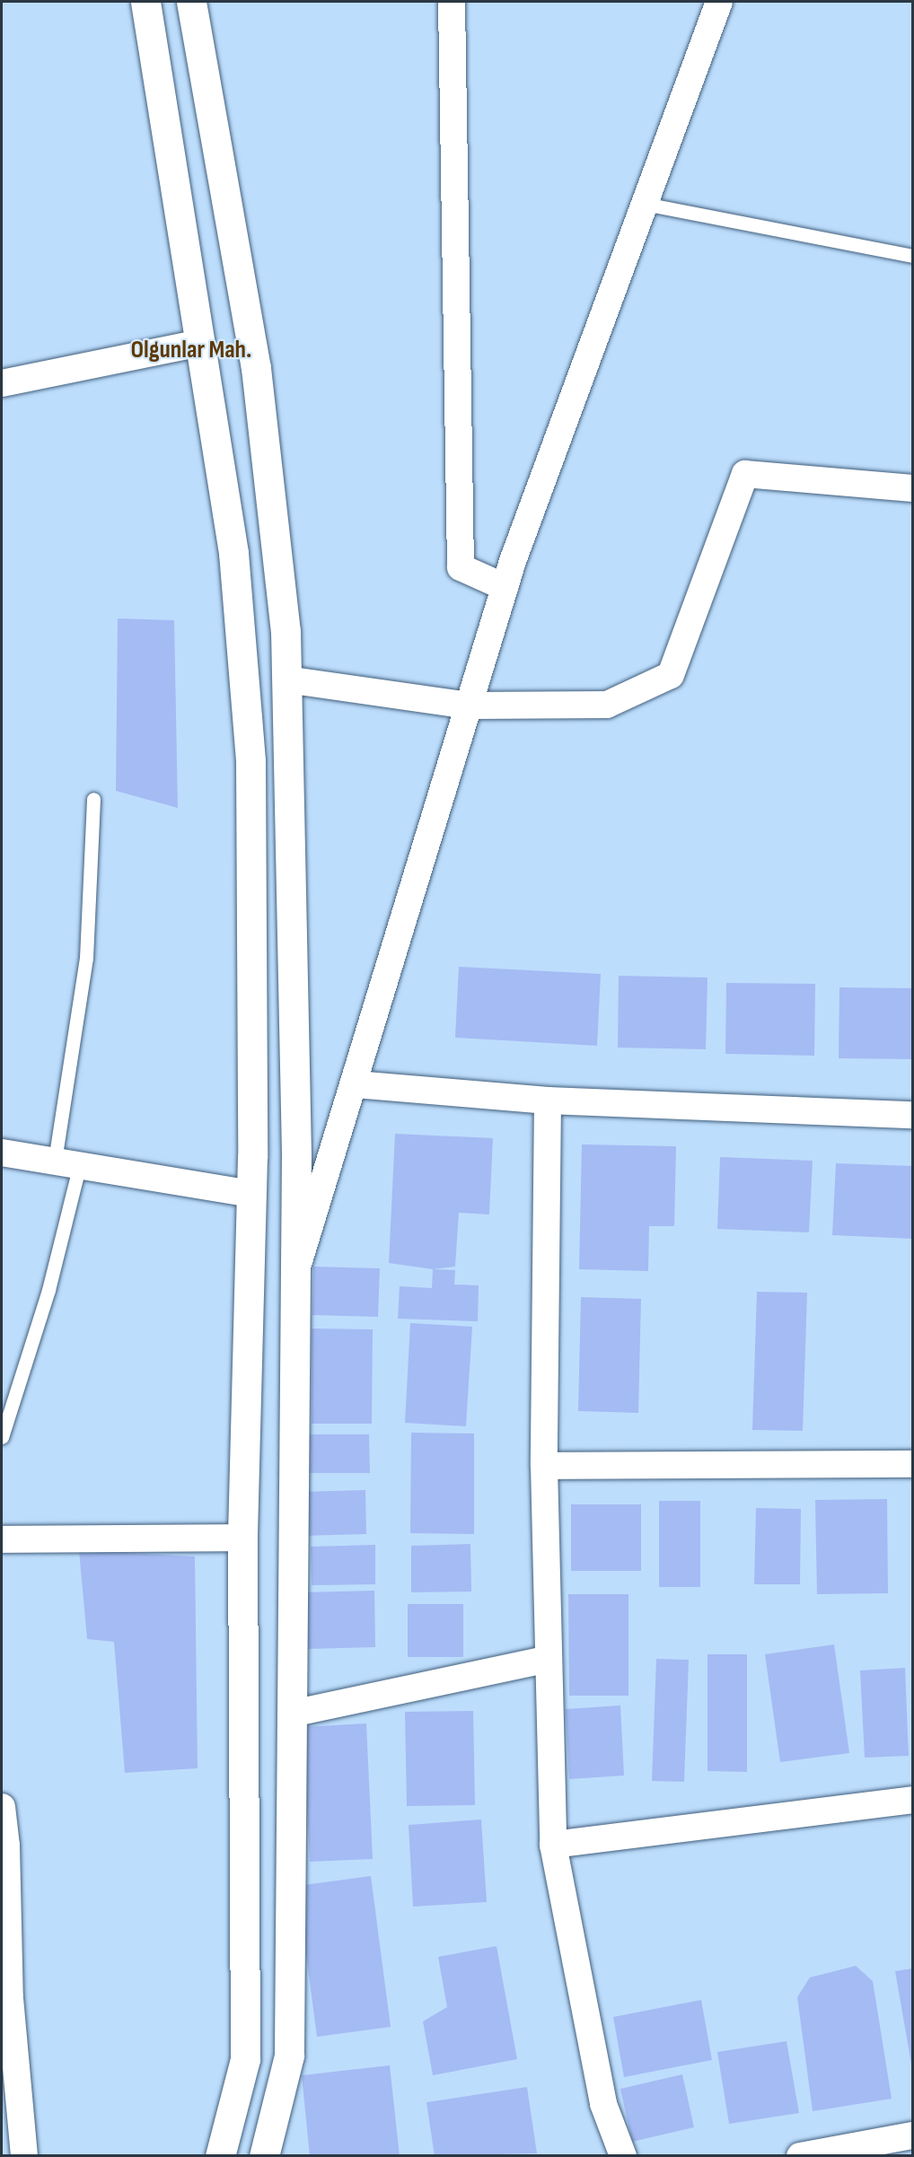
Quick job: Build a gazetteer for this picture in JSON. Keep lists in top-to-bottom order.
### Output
{
  "districts": ["Olgunlar Mah."]
}
